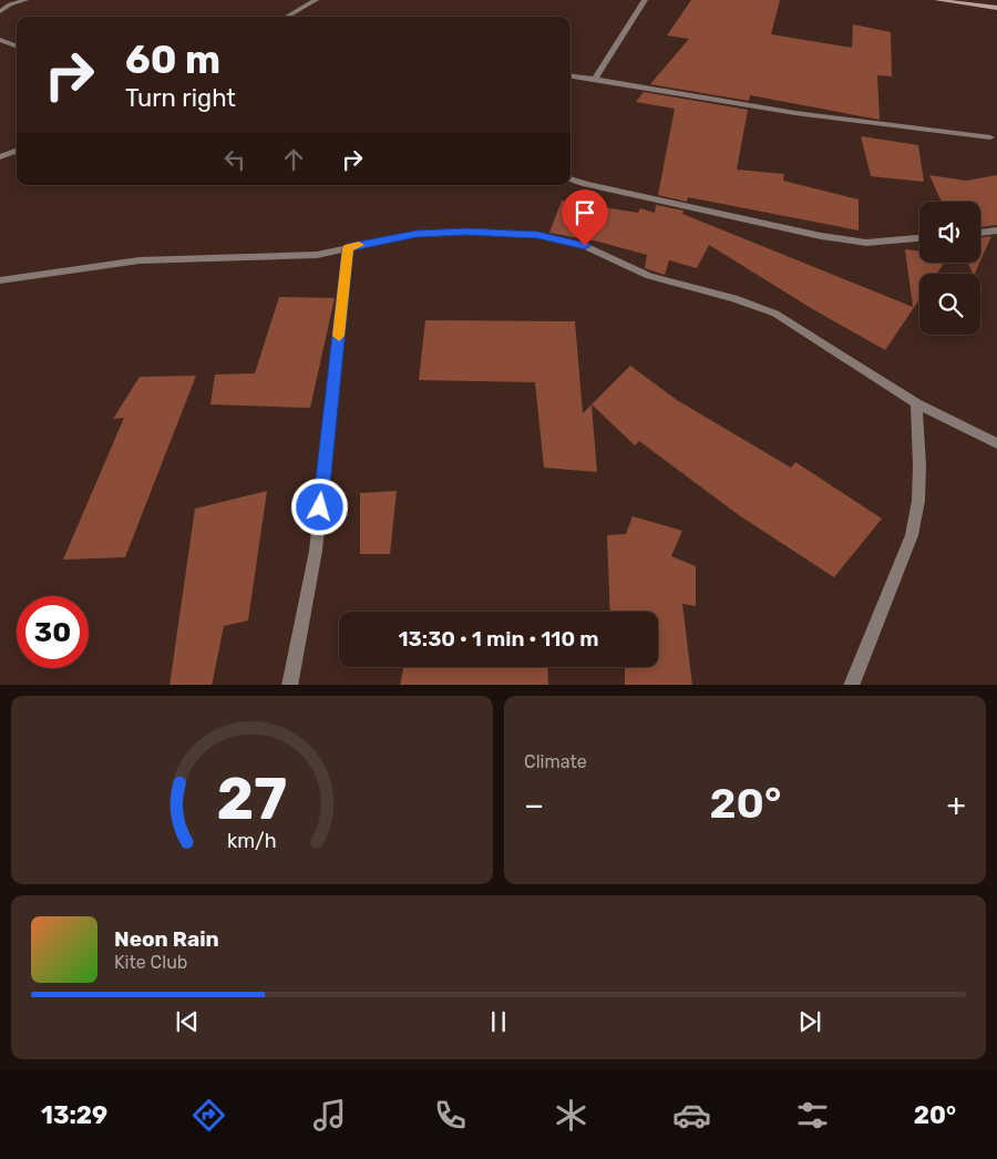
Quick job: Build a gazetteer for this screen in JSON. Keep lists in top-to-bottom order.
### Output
{
  "page": {
    "turn": ["60 m", "Turn right"],
    "limit": "30",
    "trip": "13:30 · 1 min · 110 m",
    "tile": "Climate",
    "heat": ["−", "20°", "+"],
    "song": ["Neon Rain", "Kite Club"],
    "tabs": ["13:29", "20°"],
    "gauge": ["27", "km/h"]
  }
}
